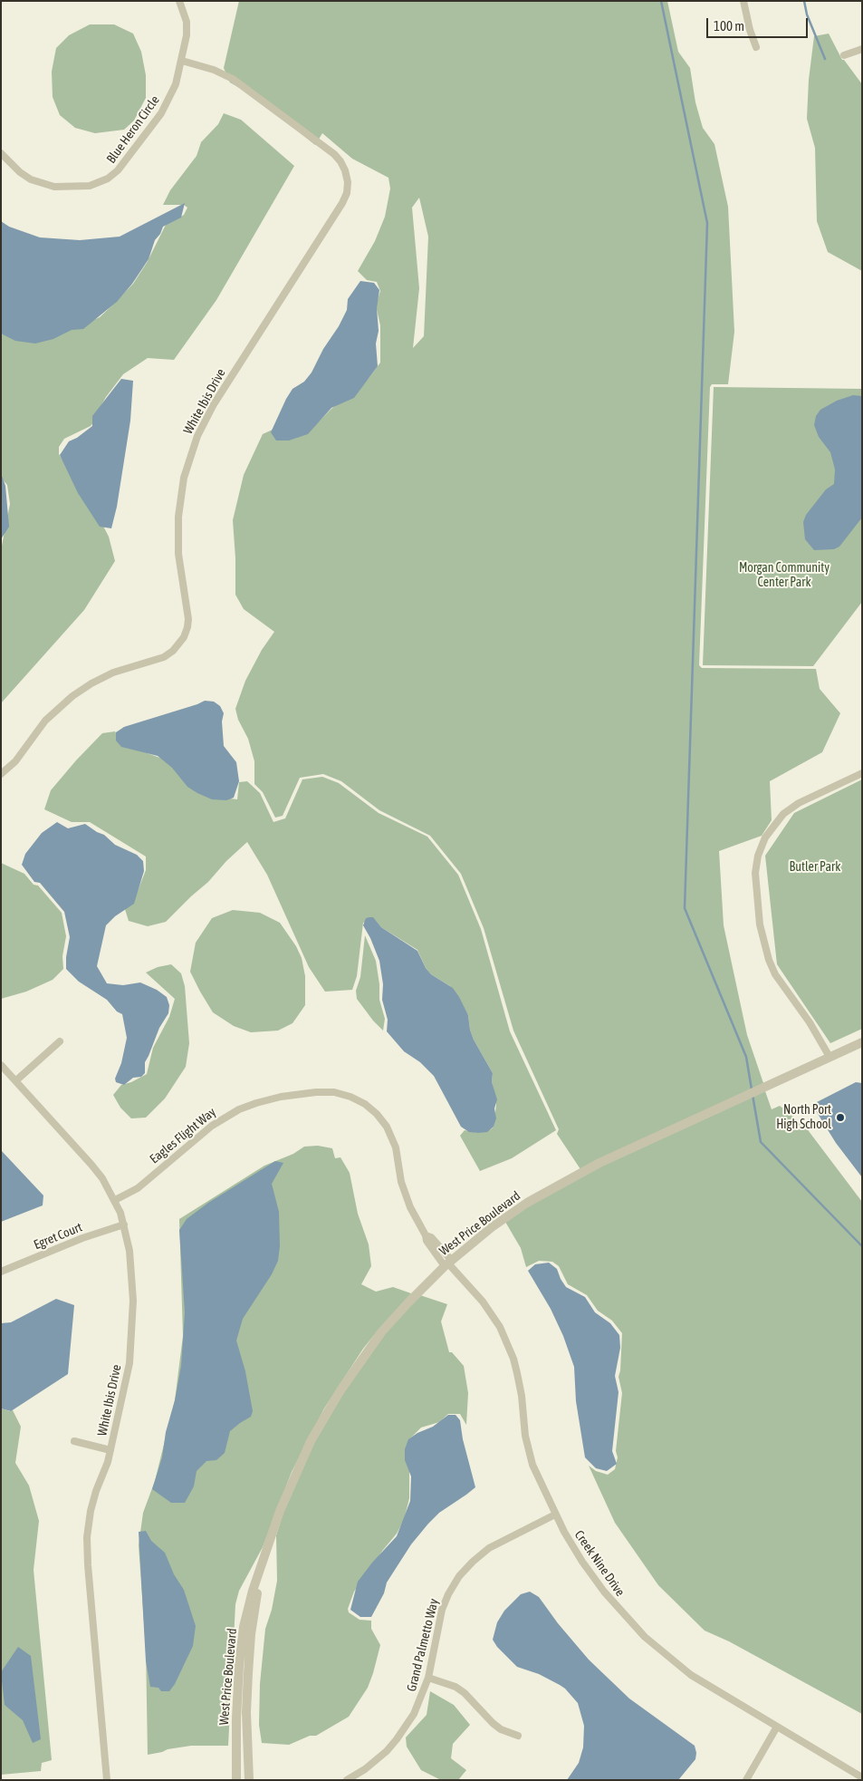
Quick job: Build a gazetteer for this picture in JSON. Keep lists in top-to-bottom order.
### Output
{
  "streets": {
    "street": [
      "Blue Heron Circle",
      "White Ibis Drive",
      "Eagles Flight Way",
      "West Price Boulevard",
      "Egret Court",
      "Creek Nine Drive",
      "Grand Palmetto Way"
    ]
  },
  "crossings": [
    ["Blue Heron Circle", "White Ibis Drive"],
    ["White Ibis Drive", "Eagles Flight Way"],
    ["White Ibis Drive", "Egret Court"],
    ["Eagles Flight Way", "West Price Boulevard"],
    ["Eagles Flight Way", "Creek Nine Drive"],
    ["West Price Boulevard", "Creek Nine Drive"],
    ["Creek Nine Drive", "Grand Palmetto Way"]
  ],
  "parks": ["Morgan Community Center Park", "Butler Park"],
  "places": ["North Port High School"],
  "scale_bar": "100 m"
}
